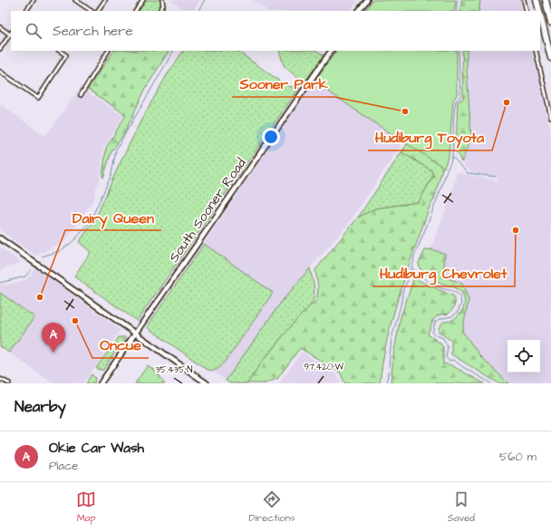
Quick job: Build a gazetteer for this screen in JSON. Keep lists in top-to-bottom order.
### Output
{
  "streets": {
    "main road": ["South Sooner Road"]
  },
  "places": [
    "Hudiburg Toyota",
    "Sooner Park",
    "Hudiburg Chevrolet",
    "Dairy Queen",
    "Oncue"
  ],
  "page": {
    "search": "Search here",
    "pins": "A",
    "heading": "Nearby",
    "list": [
      {
        "mark": "A",
        "name": "Okie Car Wash",
        "note": "Place",
        "value": "560 m"
      }
    ],
    "nav": ["Map", "Directions", "Saved"]
  },
  "coordinates": ["97.420°W", "35.435°N"]
}
